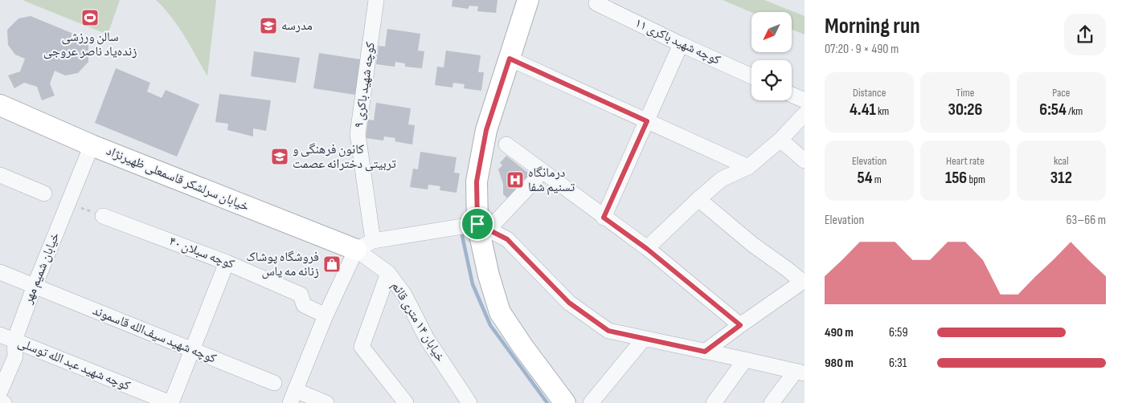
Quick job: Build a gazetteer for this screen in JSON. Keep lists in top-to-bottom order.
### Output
{
  "streets": {
    "main road": ["خیابان سرلشکر قاسمعلی ظهیرنژاد"],
    "street": [
      "کوچه شهید باکری ۱۱",
      "کوچه شهید باکری ۹",
      "کوچه سبلان ۴۰",
      "خیابان شمیم مهر",
      "خیابان ۱۴ متری قائم",
      "کوچه شهید سیف‌الله قاسموند",
      "کوچه شهید عبد الله توسلی"
    ]
  },
  "crossings": [
    ["کوچه شهید باکری ۹", "خیابان سرلشکر قاسمعلی ظهیرنژاد"],
    ["کوچه شهید باکری ۹", "خیابان ۱۴ متری قائم"],
    ["خیابان سرلشکر قاسمعلی ظهیرنژاد", "خیابان شمیم مهر"],
    ["خیابان سرلشکر قاسمعلی ظهیرنژاد", "خیابان ۱۴ متری قائم"],
    ["خیابان شمیم مهر", "کوچه شهید سیف‌الله قاسموند"],
    ["خیابان شمیم مهر", "کوچه شهید عبد الله توسلی"]
  ],
  "places": {
    "sports": ["سالن ورزشی زنده‌یاد ناصر عروجی"],
    "school or university": ["مدرسه", "کانون فرهنگی و تربیتی دخترانه عصمت"],
    "hospital": ["درمانگاه تسنیم شفا"],
    "shop": ["فروشگاه پوشاک زنانه مه یاس"]
  },
  "north": "bottom left",
  "page": {
    "heading": ["Morning run", "07:20 · 9 × 490 m"],
    "stats": [
      ["Distance", "4.41 km"],
      ["Time", "30:26"],
      ["Pace", "6:54 /km"],
      ["Elevation", "54 m"],
      ["Heart rate", "156 bpm"],
      ["kcal", "312"]
    ],
    "chart": ["Elevation", "63–66 m"],
    "list": [
      {
        "name": "490 m",
        "note": "6:59"
      },
      {
        "name": "980 m",
        "note": "6:31"
      }
    ]
  }
}
